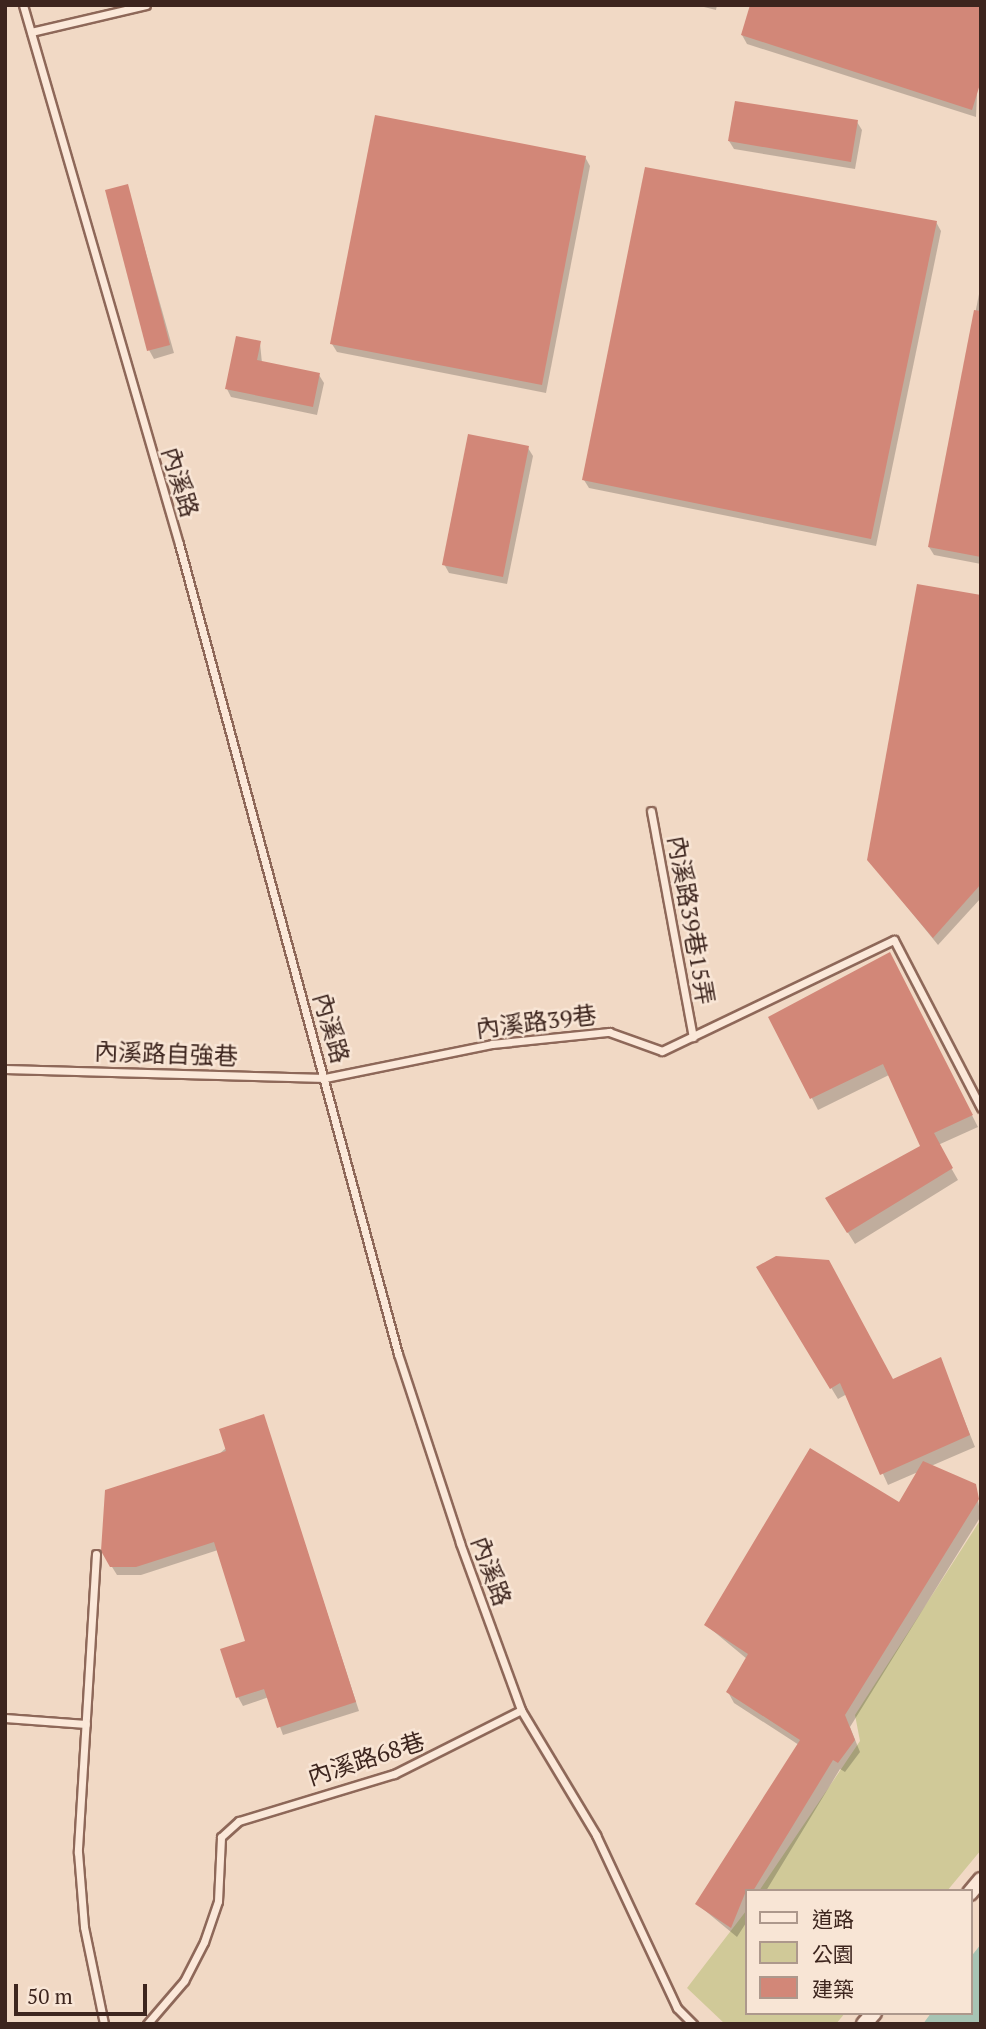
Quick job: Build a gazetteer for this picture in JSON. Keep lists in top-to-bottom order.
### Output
{
  "streets": {
    "lane": [
      "內溪路",
      "內溪路39巷15弄",
      "內溪路39巷",
      "內溪路自強巷",
      "內溪路68巷"
    ]
  },
  "crossings": [
    ["內溪路", "內溪路39巷"],
    ["內溪路", "內溪路自強巷"],
    ["內溪路", "內溪路68巷"],
    ["內溪路39巷15弄", "內溪路39巷"],
    ["內溪路39巷", "內溪路自強巷"]
  ],
  "legend": ["道路", "公園", "建築"],
  "scale_bar": "50 m"
}
